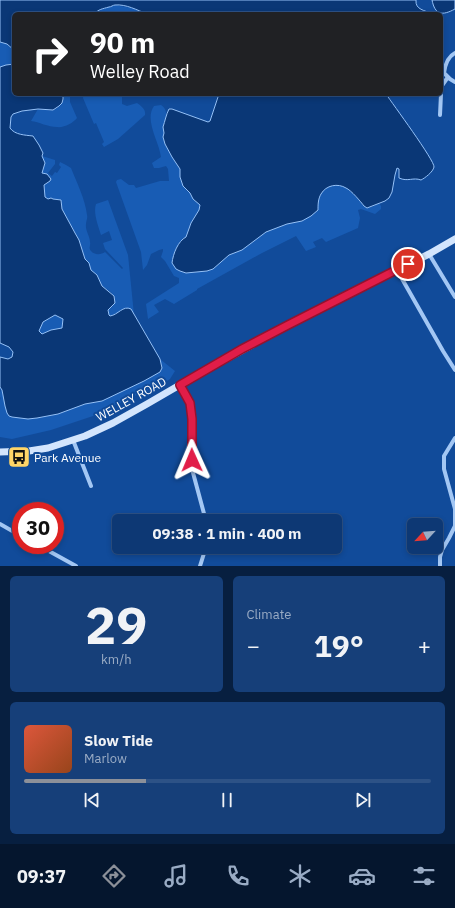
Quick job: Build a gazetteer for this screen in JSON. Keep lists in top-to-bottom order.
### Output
{
  "streets": {
    "main road": ["WELLEY ROAD"]
  },
  "places": {
    "bus stop": ["Park Avenue"]
  },
  "north": "bottom left",
  "page": {
    "turn": ["90 m", "Welley Road"],
    "limit": "30",
    "trip": "09:38 · 1 min · 400 m",
    "tile": [
      ["29", "km/h"],
      "Climate"
    ],
    "heat": ["−", "19°", "+"],
    "song": ["Slow Tide", "Marlow"],
    "tabs": "09:37"
  }
}
